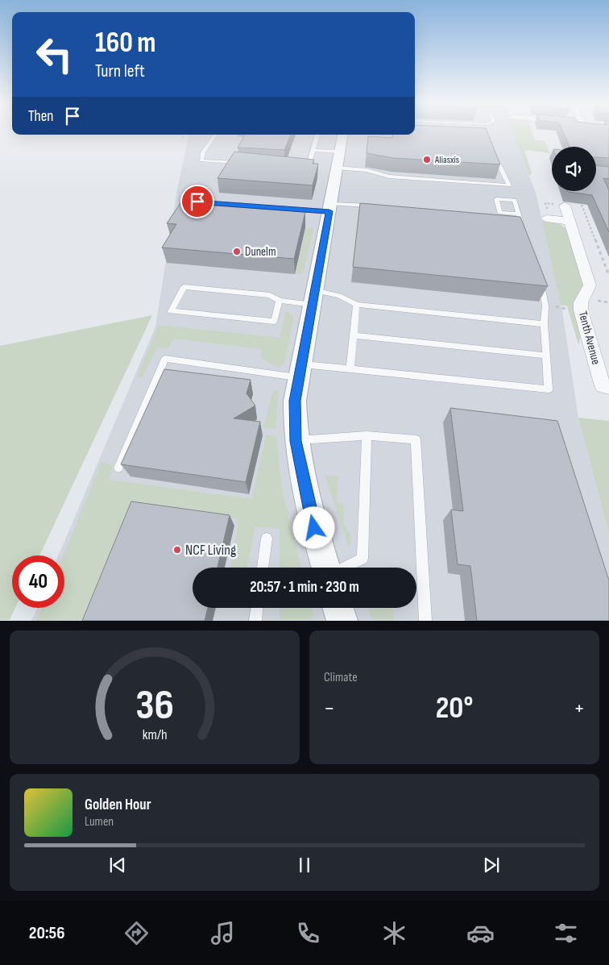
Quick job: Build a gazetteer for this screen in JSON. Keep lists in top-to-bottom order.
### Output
{
  "streets": {
    "street": ["Tenth Avenue"]
  },
  "places": ["Aliasxis", "Dunelm", "NCF Living"],
  "page": {
    "turn": ["160 m", "Turn left"],
    "then": "Then",
    "limit": "40",
    "trip": "20:57 · 1 min · 230 m",
    "tile": "Climate",
    "heat": ["−", "20°", "+"],
    "song": ["Golden Hour", "Lumen"],
    "tabs": "20:56",
    "gauge": ["36", "km/h"]
  }
}
